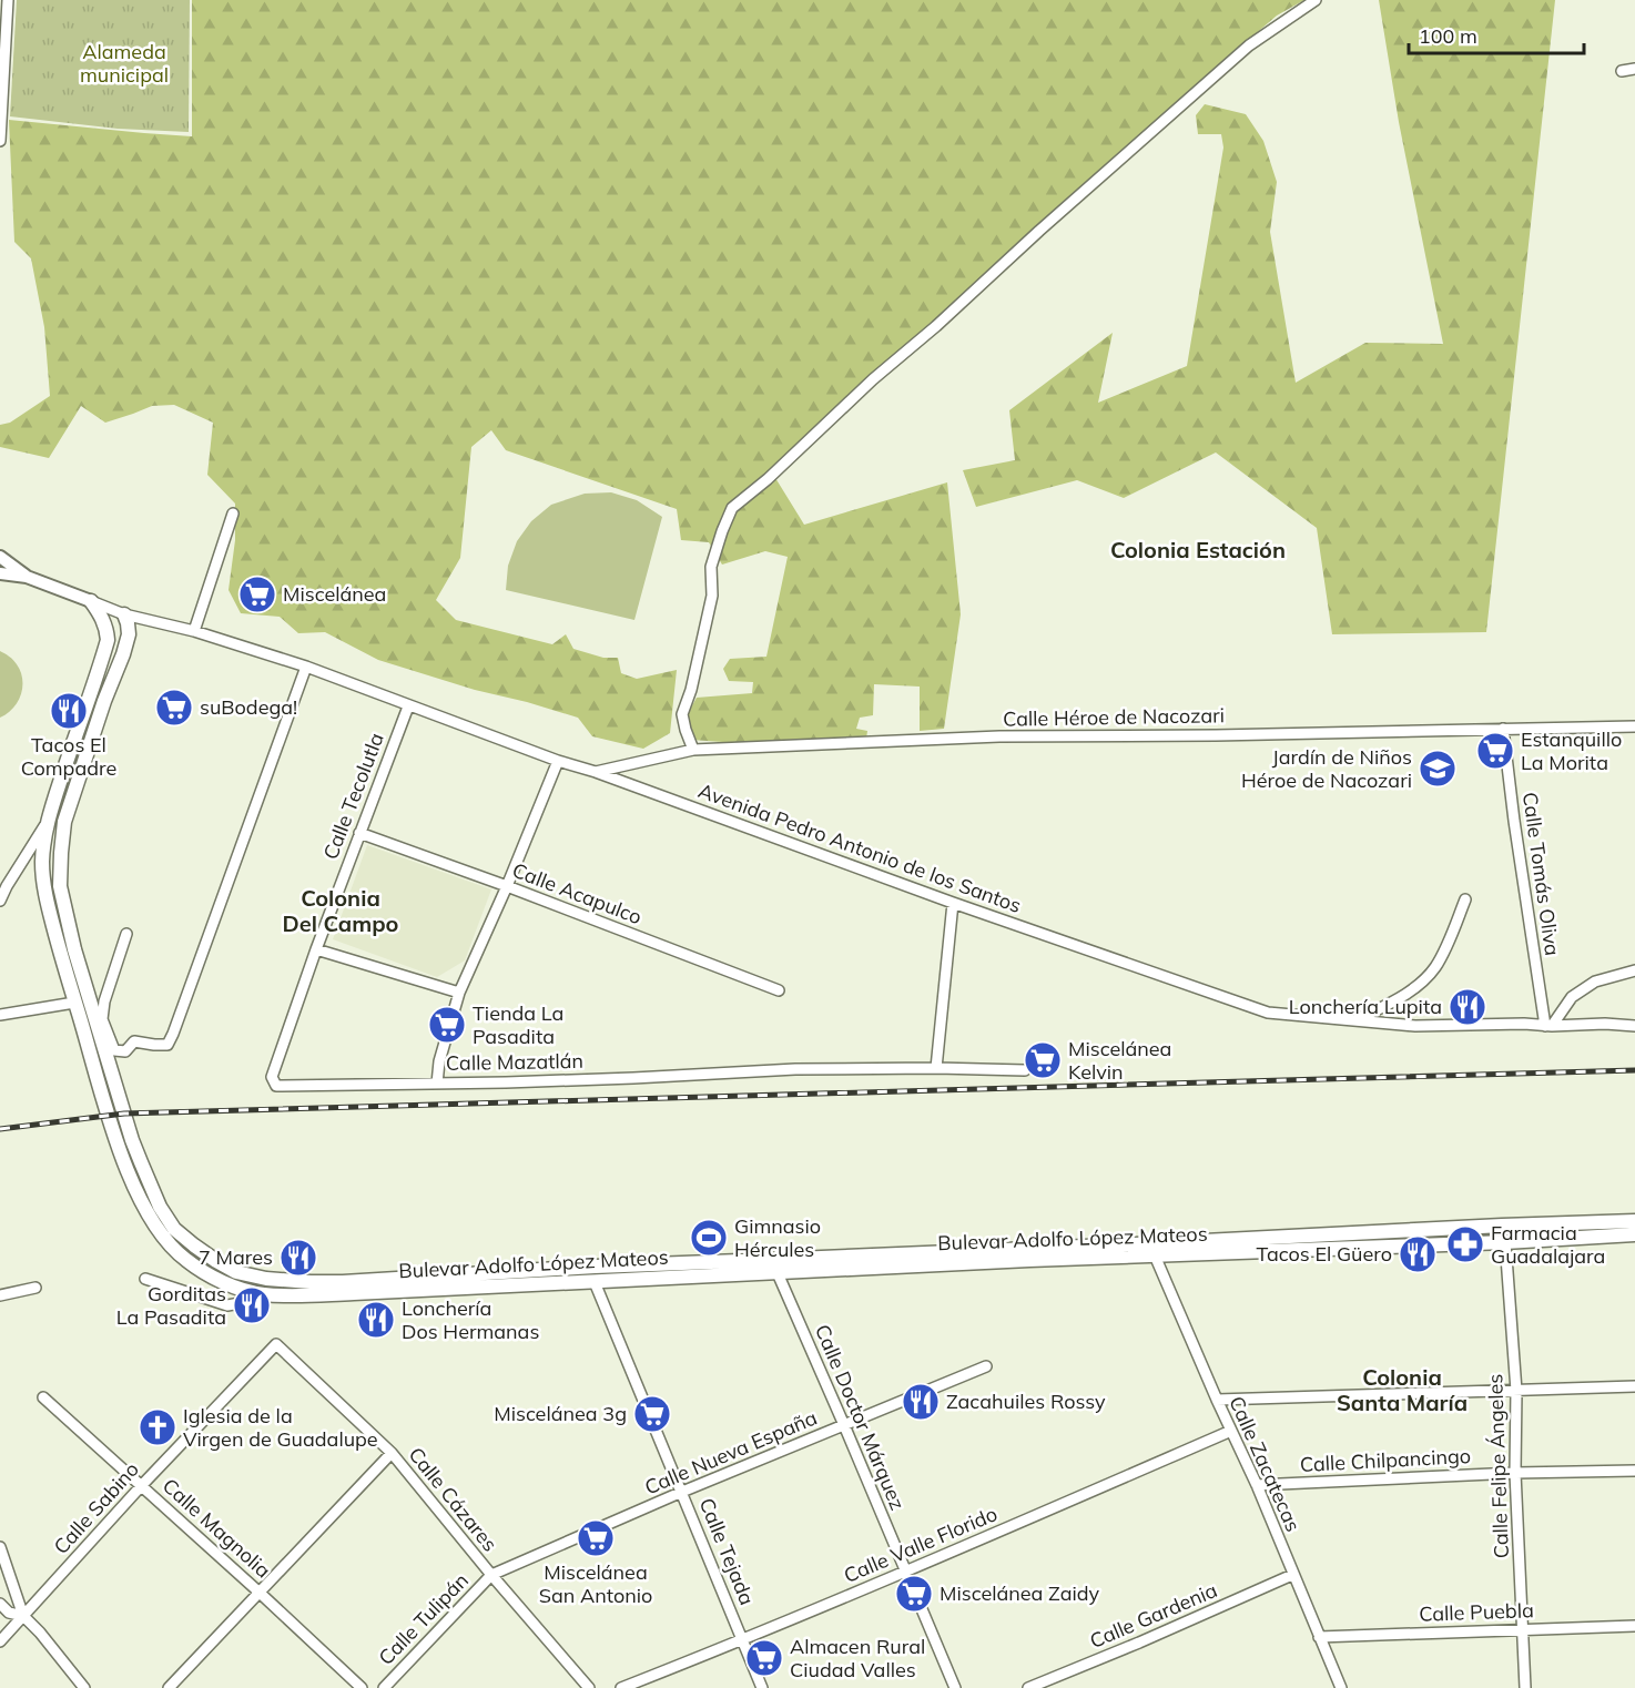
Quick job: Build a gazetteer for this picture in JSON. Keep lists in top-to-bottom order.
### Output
{
  "streets": {
    "main road": ["Bulevar Adolfo López Mateos"],
    "street": [
      "Calle Héroe de Nacozari",
      "Calle Tecolutla",
      "Avenida Pedro Antonio de los Santos",
      "Calle Tomás Oliva",
      "Calle Acapulco",
      "Calle Mazatlán",
      "Calle Doctor Márquez",
      "Calle Nueva España",
      "Calle Chilpancingo",
      "Calle Zacatecas",
      "Calle Felipe Ángeles",
      "Calle Cázares",
      "Calle Sabino",
      "Calle Magnolia",
      "Calle Valle Florido",
      "Calle Tejada",
      "Calle Puebla",
      "Calle Gardenia",
      "Calle Tulipán"
    ]
  },
  "crossings": [
    ["Calle Héroe de Nacozari", "Avenida Pedro Antonio de los Santos"],
    ["Calle Héroe de Nacozari", "Calle Tomás Oliva"],
    ["Calle Tecolutla", "Avenida Pedro Antonio de los Santos"],
    ["Calle Tecolutla", "Calle Acapulco"],
    ["Calle Tecolutla", "Calle Mazatlán"],
    ["Avenida Pedro Antonio de los Santos", "Calle Tomás Oliva"],
    ["Avenida Pedro Antonio de los Santos", "Calle Mazatlán"],
    ["Avenida Pedro Antonio de los Santos", "Bulevar Adolfo López Mateos"],
    ["Calle Acapulco", "Calle Mazatlán"],
    ["Bulevar Adolfo López Mateos", "Calle Doctor Márquez"],
    ["Bulevar Adolfo López Mateos", "Calle Zacatecas"],
    ["Bulevar Adolfo López Mateos", "Calle Felipe Ángeles"],
    ["Bulevar Adolfo López Mateos", "Calle Tejada"],
    ["Calle Doctor Márquez", "Calle Nueva España"],
    ["Calle Doctor Márquez", "Calle Valle Florido"],
    ["Calle Nueva España", "Calle Cázares"],
    ["Calle Nueva España", "Calle Tejada"],
    ["Calle Nueva España", "Calle Tulipán"],
    ["Calle Chilpancingo", "Calle Zacatecas"],
    ["Calle Chilpancingo", "Calle Felipe Ángeles"],
    ["Calle Zacatecas", "Calle Valle Florido"],
    ["Calle Zacatecas", "Calle Puebla"],
    ["Calle Zacatecas", "Calle Gardenia"],
    ["Calle Felipe Ángeles", "Calle Puebla"],
    ["Calle Cázares", "Calle Sabino"],
    ["Calle Cázares", "Calle Tulipán"],
    ["Calle Sabino", "Calle Magnolia"],
    ["Calle Valle Florido", "Calle Tejada"]
  ],
  "districts": ["Colonia Estación", "Colonia Del Campo", "Colonia Santa María"],
  "parks": ["Alameda municipal"],
  "places": {
    "supermarket": [
      "Miscelánea",
      "suBodega!",
      "Estanquillo La Morita",
      "Tienda La Pasadita",
      "Miscelánea Kelvin",
      "Miscelánea 3g",
      "Miscelánea San Antonio",
      "Miscelánea Zaidy",
      "Almacen Rural Ciudad Valles"
    ],
    "restaurant": [
      "Tacos El Compadre",
      "Lonchería Lupita",
      "Tacos El Güero",
      "7 Mares",
      "Gorditas La Pasadita",
      "Lonchería Dos Hermanas",
      "Zacahuiles Rossy"
    ],
    "school or university": ["Jardín de Niños Héroe de Nacozari"],
    "sports": ["Gimnasio Hércules"],
    "pharmacy": ["Farmacia Guadalajara"],
    "church": ["Iglesia de la Virgen de Guadalupe"]
  },
  "scale_bar": "100 m"
}
